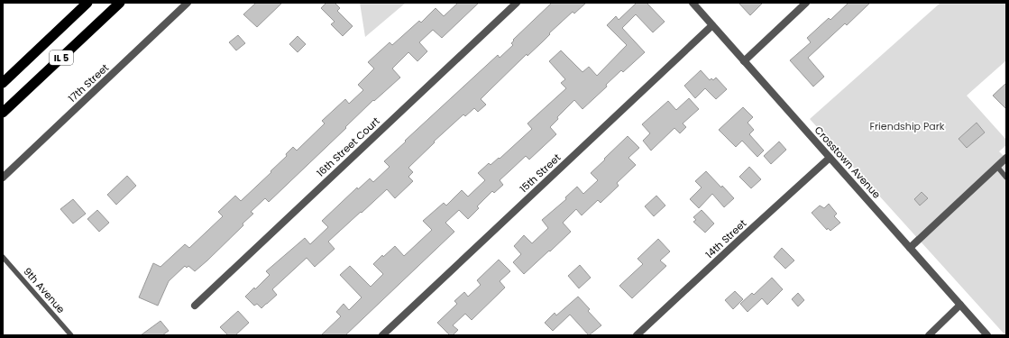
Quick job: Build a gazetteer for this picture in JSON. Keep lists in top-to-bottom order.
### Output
{
  "streets": {
    "highway": ["IL 5"],
    "street": [
      "17th Street",
      "16th Street Court",
      "Crosstown Avenue",
      "15th Street",
      "14th Street"
    ],
    "lane": ["9th Avenue"]
  },
  "crossings": [
    ["Crosstown Avenue", "15th Street"],
    ["Crosstown Avenue", "14th Street"]
  ],
  "parks": ["Friendship Park"]
}
